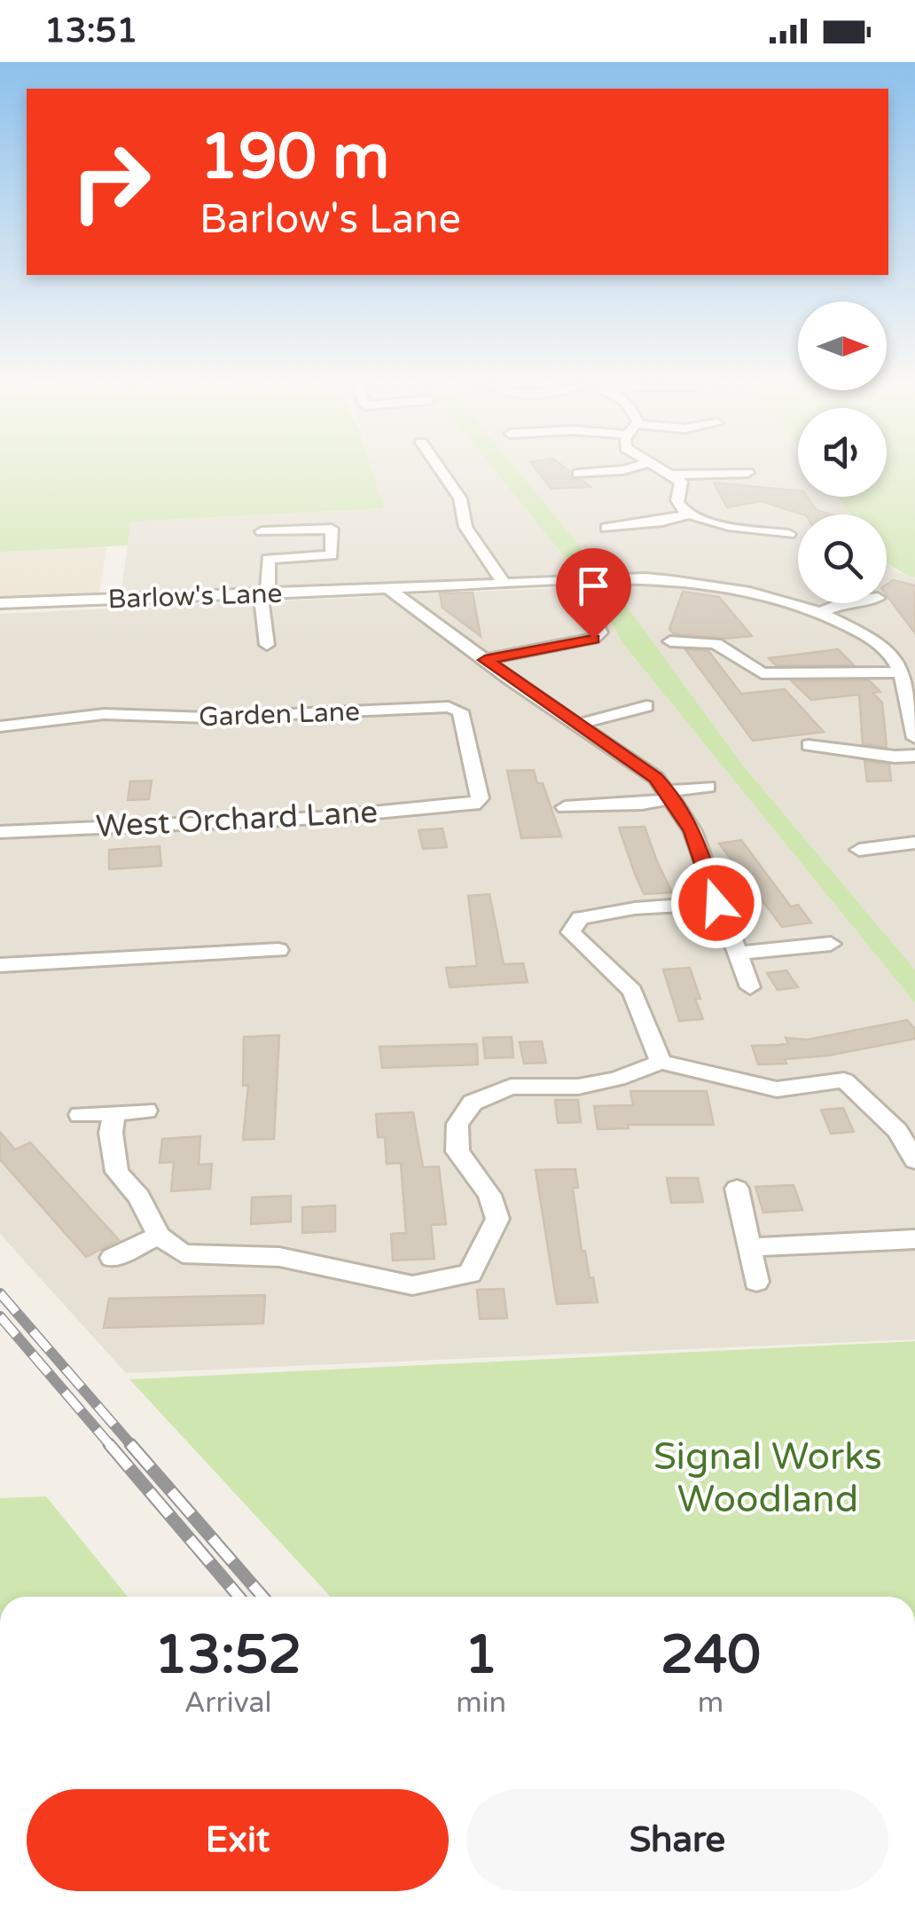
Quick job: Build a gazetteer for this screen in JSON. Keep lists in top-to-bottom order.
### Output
{
  "streets": {
    "street": ["Barlow's Lane", "Garden Lane", "West Orchard Lane"]
  },
  "crossings": [
    ["Garden Lane", "West Orchard Lane"]
  ],
  "parks": ["Signal Works Woodland"],
  "north": "right",
  "page": {
    "status": "13:51",
    "turn": ["190 m", "Barlow's Lane"],
    "eta": [
      "13:52",
      "Arrival",
      "1",
      "min",
      "240",
      "m"
    ],
    "buttons": ["Exit", "Share"]
  }
}
